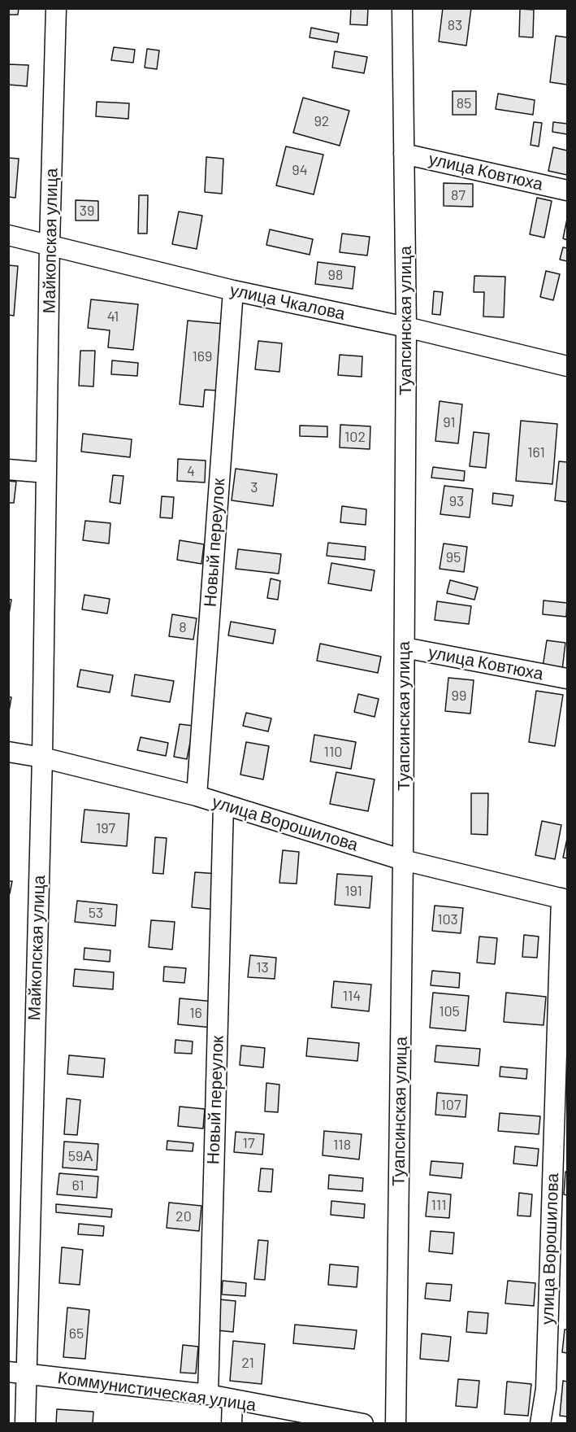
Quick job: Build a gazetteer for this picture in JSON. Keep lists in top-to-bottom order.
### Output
{
  "streets": {
    "street": [
      "улица Ковтюха",
      "Майкопская улица",
      "улица Чкалова",
      "Туапсинская улица",
      "Новый переулок",
      "улица Ворошилова",
      "Коммунистическая улица"
    ]
  },
  "crossings": [
    ["улица Ковтюха", "Туапсинская улица"],
    ["Майкопская улица", "улица Чкалова"],
    ["Майкопская улица", "улица Ворошилова"],
    ["Майкопская улица", "Коммунистическая улица"],
    ["улица Чкалова", "Туапсинская улица"],
    ["улица Чкалова", "Новый переулок"],
    ["Туапсинская улица", "улица Ворошилова"],
    ["Новый переулок", "улица Ворошилова"],
    ["Новый переулок", "Коммунистическая улица"]
  ],
  "house_numbers": [
    "83",
    "85",
    "92",
    "94",
    "87",
    "39",
    "98",
    "41",
    "169",
    "91",
    "102",
    "161",
    "4",
    "3",
    "93",
    "95",
    "8",
    "99",
    "110",
    "197",
    "191",
    "53",
    "103",
    "13",
    "114",
    "105",
    "16",
    "107",
    "17",
    "118",
    "59А",
    "61",
    "111",
    "20",
    "65",
    "21"
  ]
}
